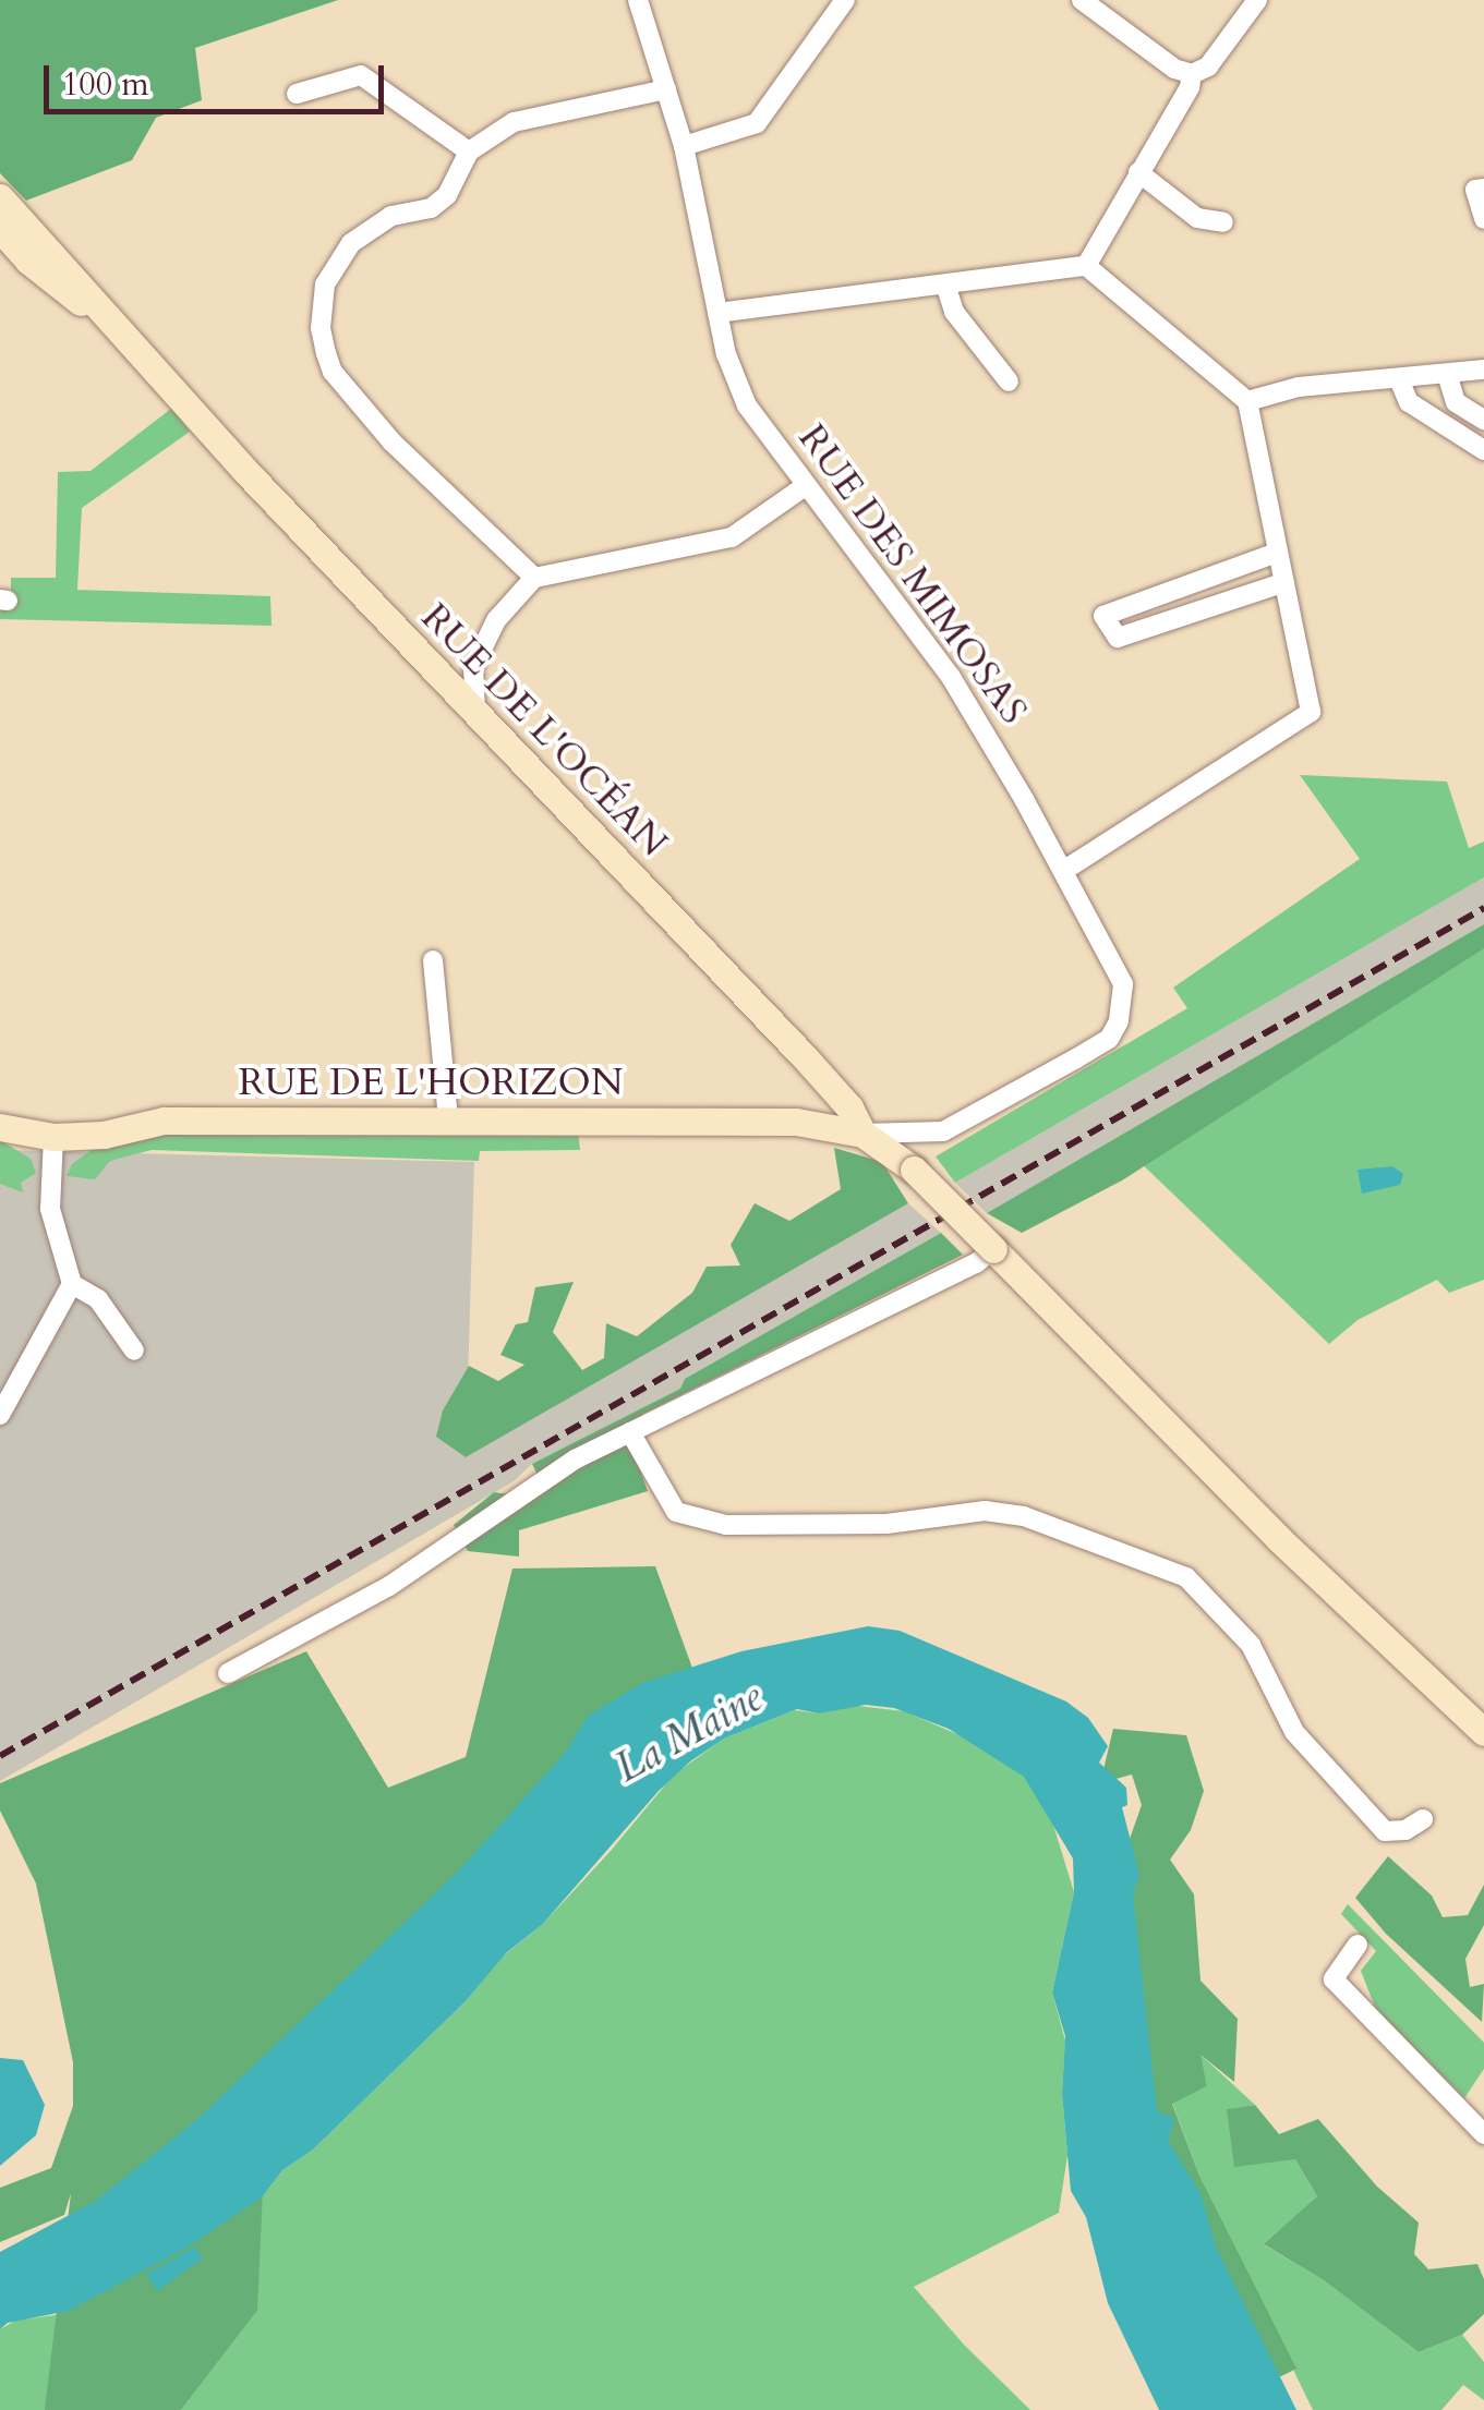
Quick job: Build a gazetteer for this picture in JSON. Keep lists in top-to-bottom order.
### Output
{
  "streets": {
    "main road": ["RUE DE L'OCÉAN", "RUE DE L'HORIZON"],
    "street": ["RUE DES MIMOSAS"]
  },
  "crossings": [
    ["RUE DES MIMOSAS", "RUE DE L'OCÉAN"],
    ["RUE DES MIMOSAS", "RUE DE L'HORIZON"],
    ["RUE DE L'OCÉAN", "RUE DE L'HORIZON"]
  ],
  "water": ["La Maine"],
  "scale_bar": "100 m"
}
